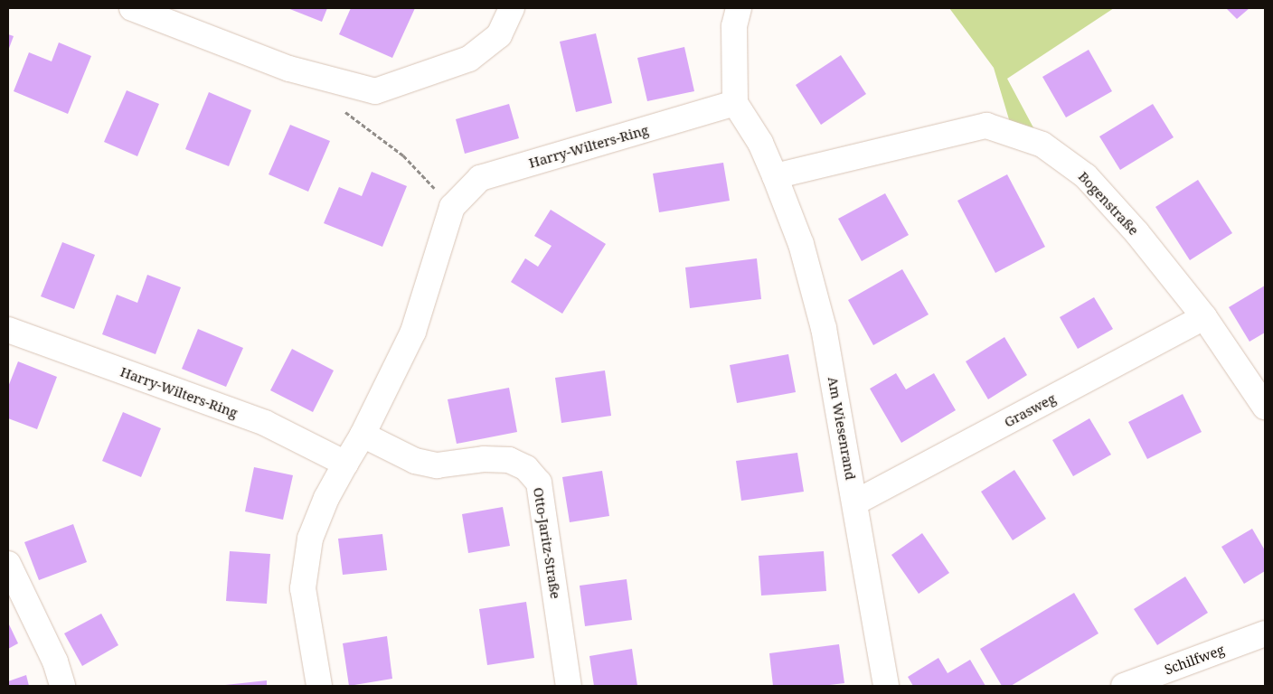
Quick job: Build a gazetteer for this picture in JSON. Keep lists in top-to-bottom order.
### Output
{
  "streets": {
    "street": [
      "Harry-Wilters-Ring",
      "Bogenstraße",
      "Grasweg",
      "Am Wiesenrand",
      "Otto-Jaritz-Straße",
      "Schilfweg"
    ]
  },
  "crossings": [
    ["Harry-Wilters-Ring", "Otto-Jaritz-Straße"],
    ["Bogenstraße", "Grasweg"],
    ["Bogenstraße", "Am Wiesenrand"],
    ["Grasweg", "Am Wiesenrand"]
  ]
}
